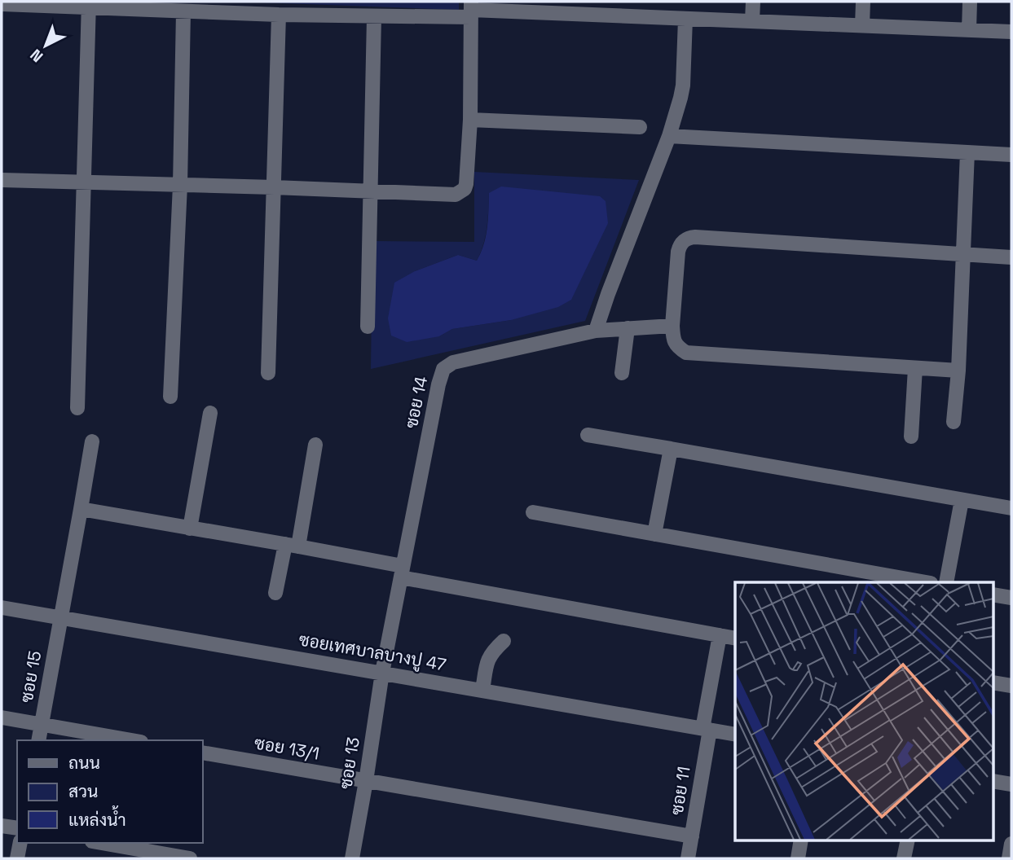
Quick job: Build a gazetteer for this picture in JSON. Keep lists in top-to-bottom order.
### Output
{
  "streets": {
    "street": [
      "ซอย 14",
      "ซอยเทศบาลบางปู 47",
      "ซอย 15",
      "ซอย 13/1",
      "ซอย 13",
      "ซอย 11"
    ]
  },
  "crossings": [
    ["ซอย 14", "ซอยเทศบาลบางปู 47"],
    ["ซอย 14", "ซอย 13"],
    ["ซอยเทศบาลบางปู 47", "ซอย 15"],
    ["ซอยเทศบาลบางปู 47", "ซอย 13"],
    ["ซอยเทศบาลบางปู 47", "ซอย 11"],
    ["ซอย 13/1", "ซอย 13"],
    ["ซอย 13/1", "ซอย 11"]
  ],
  "legend": ["ถนน", "สวน", "แหล่งน้ำ"],
  "north": "bottom left"
}
